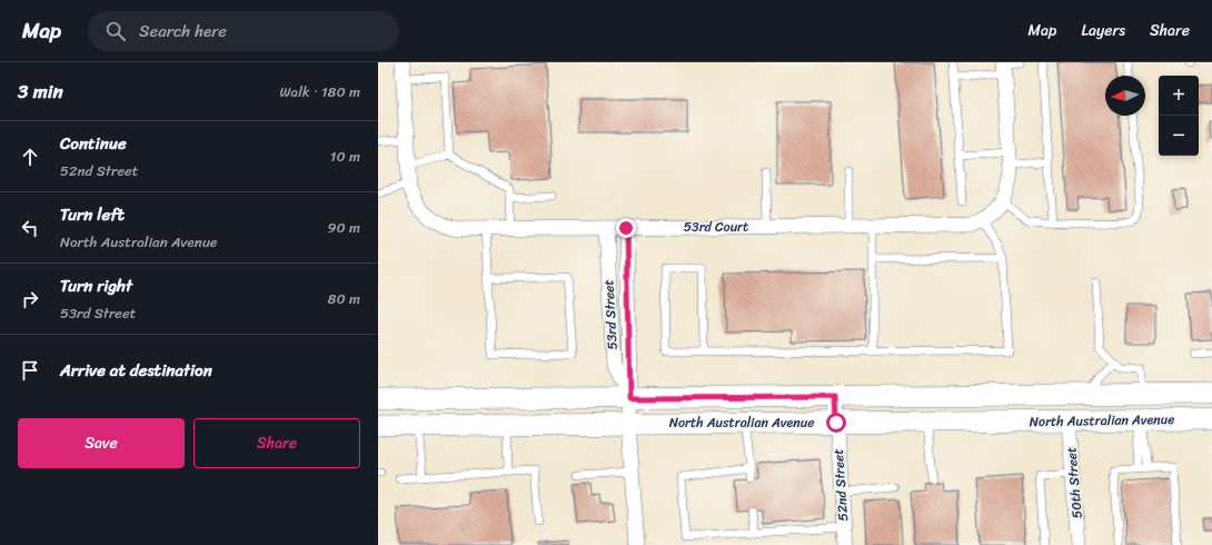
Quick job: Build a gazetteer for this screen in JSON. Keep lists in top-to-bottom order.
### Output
{
  "streets": {
    "main road": ["North Australian Avenue"],
    "street": [
      "53rd Court",
      "53rd Street",
      "50th Street",
      "52nd Street"
    ]
  },
  "crossings": [
    ["53rd Court", "53rd Street"],
    ["53rd Street", "North Australian Avenue"],
    ["North Australian Avenue", "50th Street"],
    ["North Australian Avenue", "52nd Street"]
  ],
  "north": "left",
  "page": {
    "header": "Map",
    "search": "Search here",
    "nav": ["Map", "Layers", "Share"],
    "heading": ["3 min", "Walk · 180 m"],
    "map_buttons": ["+", "−"],
    "list": [
      ["Continue", "52nd Street", "10 m"],
      ["Turn left", "North Australian Avenue", "90 m"],
      ["Turn right", "53rd Street", "80 m"],
      "Arrive at destination"
    ],
    "buttons": ["Save", "Share"]
  }
}
